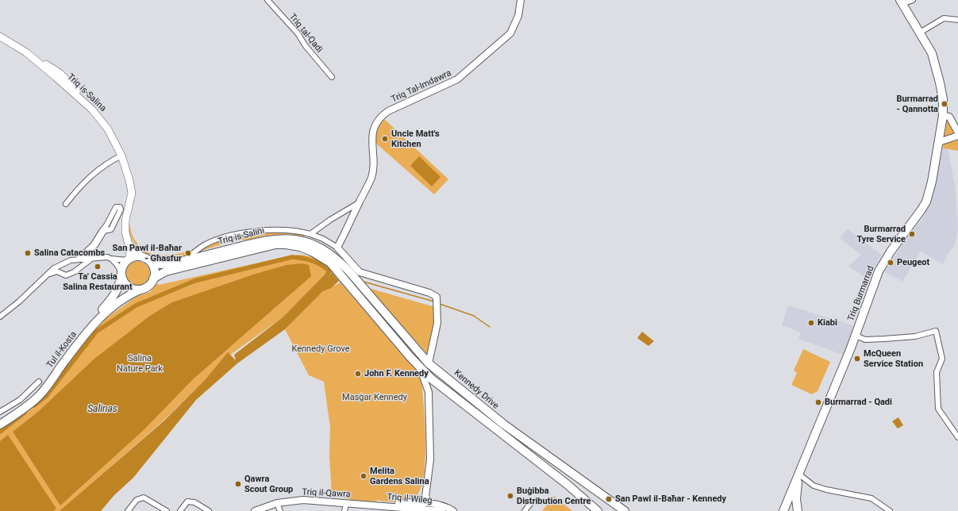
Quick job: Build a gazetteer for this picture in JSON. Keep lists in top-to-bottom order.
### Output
{
  "streets": {
    "main road": [
      "Triq is-Salina",
      "Triq is-Salini",
      "Triq Burmarrad",
      "Tul il-Kosta",
      "Kennedy Drive"
    ],
    "street": [
      "Triq tal-Qadi",
      "Triq Tal-Imdawra",
      "Triq il-Qawra",
      "Triq il-Wileġ"
    ]
  },
  "crossings": [
    ["Triq is-Salina", "Triq is-Salini"],
    ["Triq is-Salina", "Tul il-Kosta"],
    ["Triq is-Salini", "Tul il-Kosta"],
    ["Triq is-Salini", "Kennedy Drive"],
    ["Triq il-Qawra", "Triq il-Wileġ"]
  ],
  "water": ["Salinas"],
  "parks": ["Kennedy Grove", "Salina Nature Park", "Masġar Kennedy"],
  "places": [
    "Burmarrad - Qannotta",
    "Uncle Matt's Kitchen",
    "Burmarrad Tyre Service",
    "Salina Catacombs",
    "San Pawl il-Baħar - Għasfur",
    "Peugeot",
    "Ta' Cassia Salina Restaurant",
    "Kiabi",
    "McQueen Service Station",
    "John F. Kennedy",
    "Burmarrad - Qadi",
    "Melita Gardens Salina",
    "Qawra Scout Group",
    "Buġibba Distribution Centre",
    "San Pawl il-Baħar - Kennedy"
  ]
}
